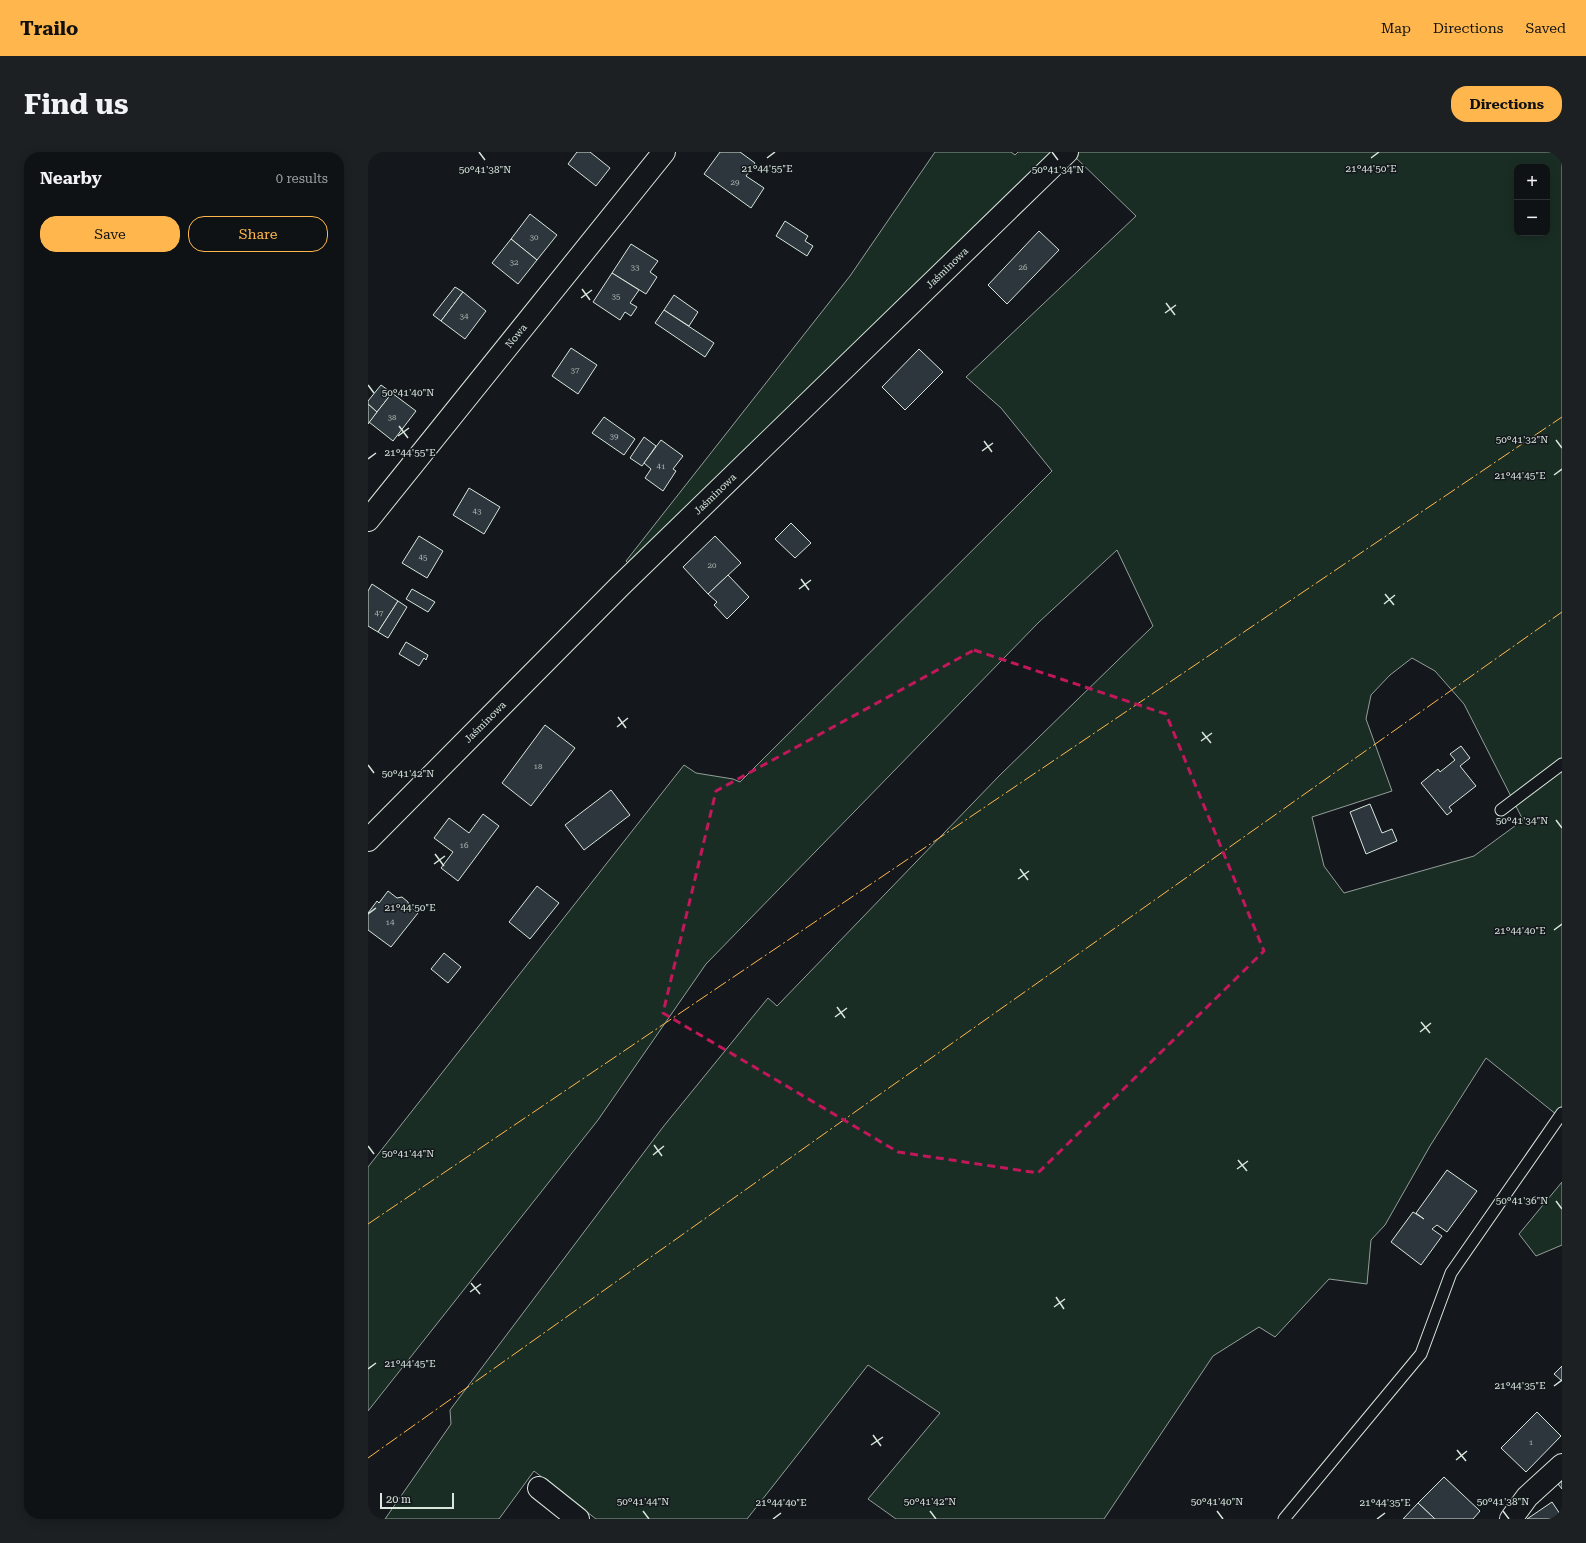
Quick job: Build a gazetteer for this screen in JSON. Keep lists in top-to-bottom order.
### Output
{
  "streets": {
    "street": ["Jaśminowa", "Nowa"]
  },
  "house_numbers": [
    "29",
    "30",
    "32",
    "33",
    "26",
    "35",
    "34",
    "37",
    "38",
    "39",
    "41",
    "43",
    "45",
    "20",
    "47",
    "18",
    "16",
    "14",
    "1"
  ],
  "scale_bar": "20 m",
  "page": {
    "header": "Trailo",
    "nav": ["Map", "Directions", "Saved"],
    "buttons": [
      "Directions",
      ["Save", "Share"]
    ],
    "title": "Find us",
    "heading": ["Nearby", "0 results"],
    "map_buttons": ["+", "−"],
    "scale": "20 m"
  },
  "coordinates": [
    "21°44'55\"E",
    "21°44'50\"E",
    "50°41'38\"N",
    "50°41'34\"N",
    "50°41'40\"N",
    "50°41'32\"N",
    "21°44'45\"E",
    "50°41'42\"N",
    "21°44'40\"E",
    "50°41'44\"N",
    "50°41'36\"N",
    "21°44'35\"E"
  ]
}
